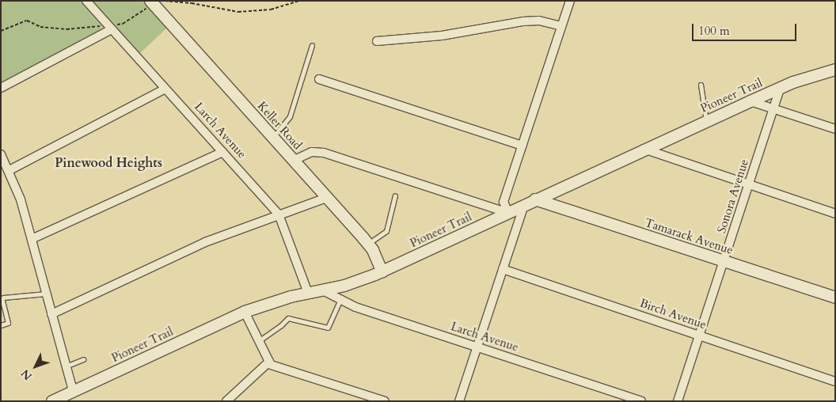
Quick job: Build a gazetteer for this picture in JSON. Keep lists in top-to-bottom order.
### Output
{
  "streets": {
    "main road": ["Pioneer Trail", "Keller Road", "Tamarack Avenue"],
    "street": ["Larch Avenue", "Sonora Avenue", "Birch Avenue"]
  },
  "crossings": [
    ["Pioneer Trail", "Keller Road"],
    ["Pioneer Trail", "Larch Avenue"],
    ["Pioneer Trail", "Sonora Avenue"],
    ["Pioneer Trail", "Tamarack Avenue"],
    ["Sonora Avenue", "Tamarack Avenue"],
    ["Sonora Avenue", "Birch Avenue"]
  ],
  "districts": ["Pinewood Heights"],
  "scale_bar": "100 m",
  "north": "bottom left"
}
